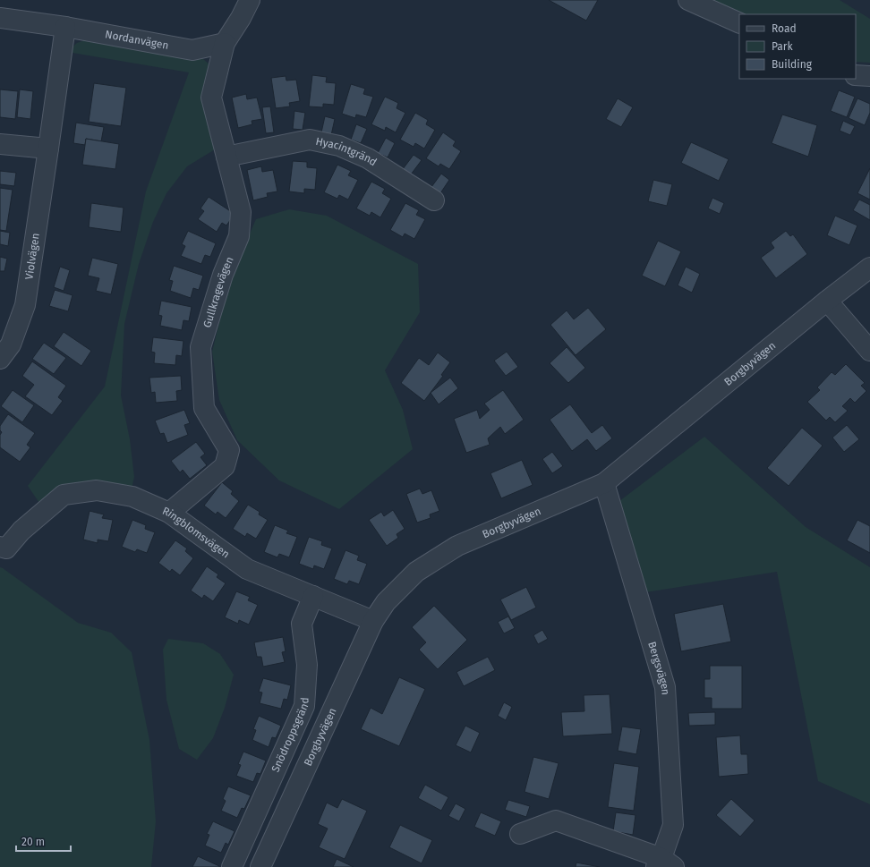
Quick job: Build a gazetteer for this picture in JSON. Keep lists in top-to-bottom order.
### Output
{
  "streets": {
    "street": [
      "Nordanvägen",
      "Hyacintgränd",
      "Violvägen",
      "Gullkragevägen",
      "Borgbyvägen",
      "Ringblomsvägen",
      "Bergsvägen",
      "Snödroppsgränd"
    ]
  },
  "crossings": [
    ["Nordanvägen", "Violvägen"],
    ["Nordanvägen", "Gullkragevägen"],
    ["Hyacintgränd", "Gullkragevägen"],
    ["Gullkragevägen", "Ringblomsvägen"],
    ["Borgbyvägen", "Ringblomsvägen"],
    ["Borgbyvägen", "Bergsvägen"],
    ["Ringblomsvägen", "Snödroppsgränd"]
  ],
  "legend": ["Road", "Park", "Building"],
  "scale_bar": "20 m"
}
